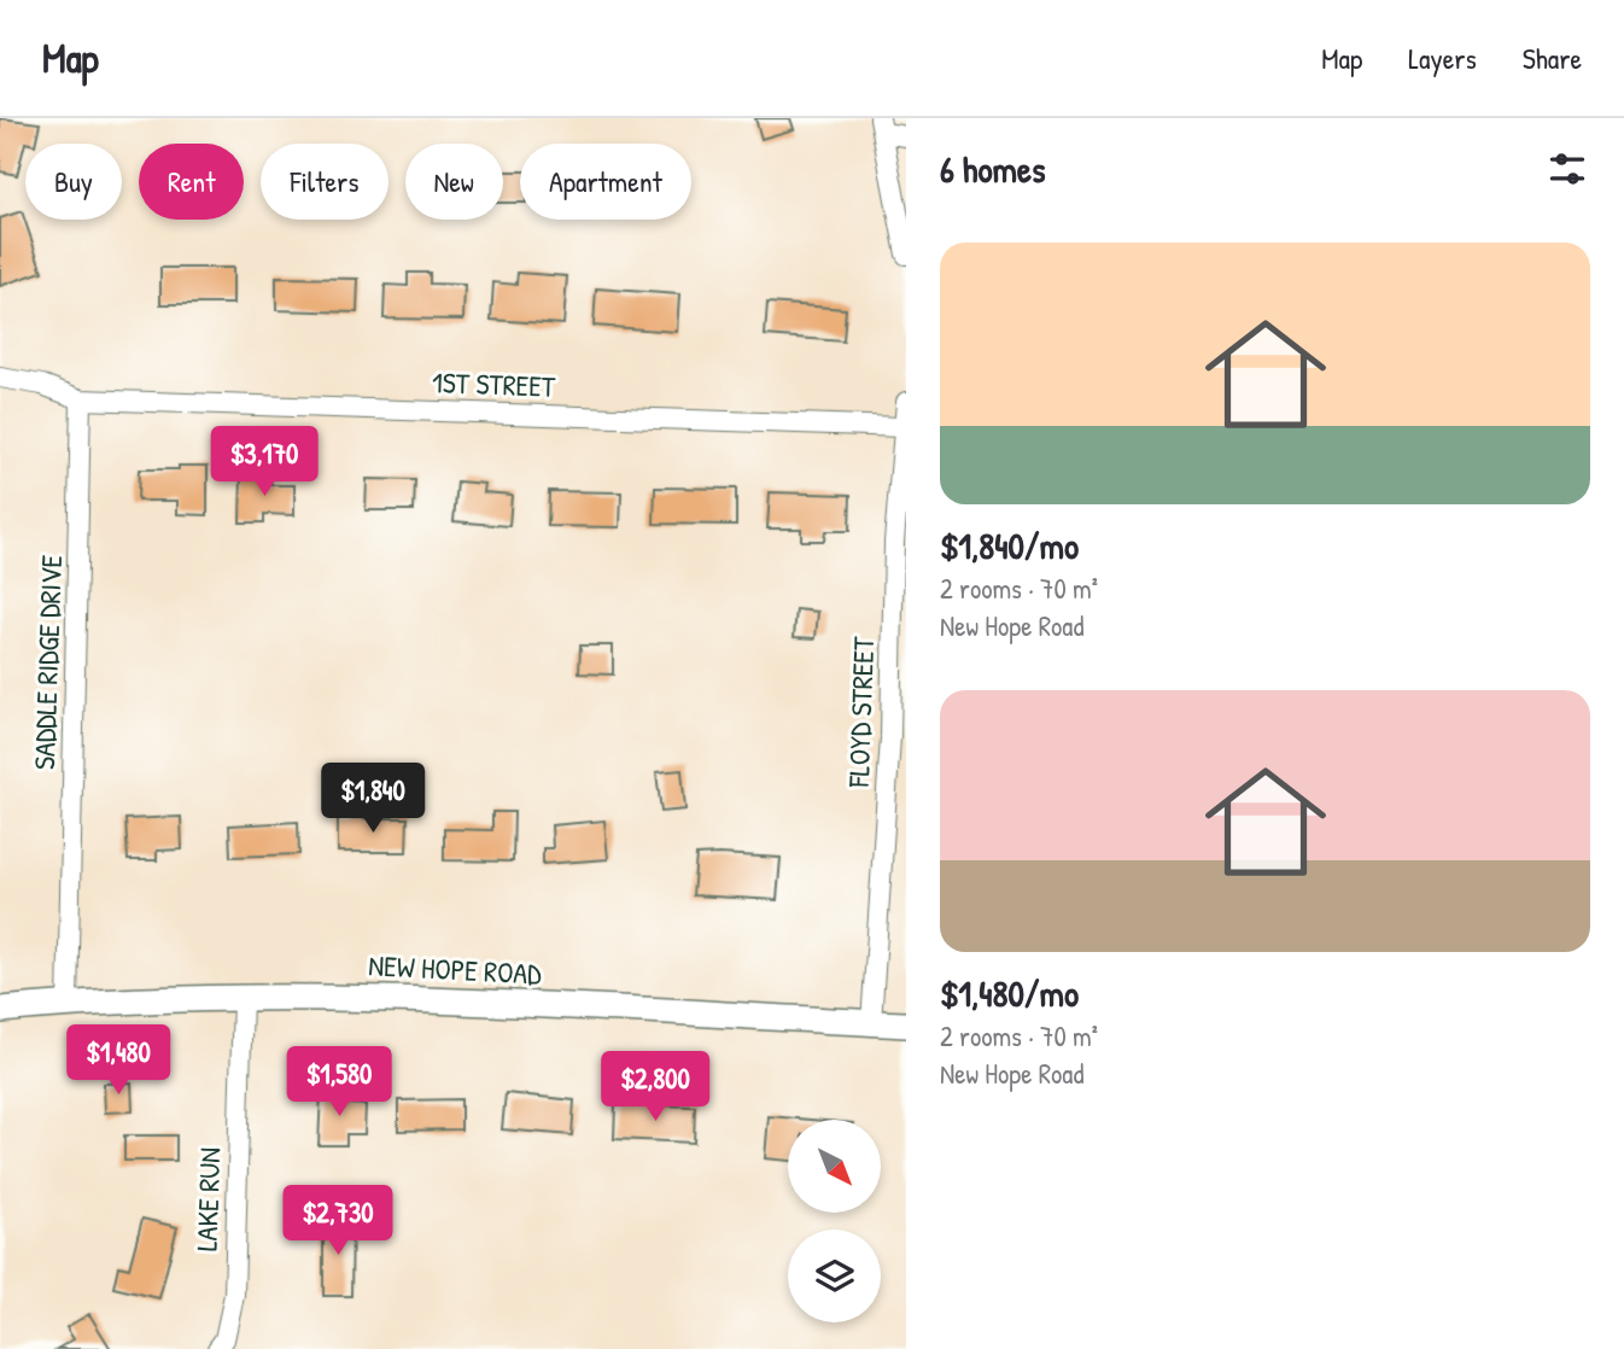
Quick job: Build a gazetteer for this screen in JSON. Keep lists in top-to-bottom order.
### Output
{
  "streets": {
    "street": [
      "1ST STREET",
      "SADDLE RIDGE DRIVE",
      "FLOYD STREET",
      "NEW HOPE ROAD",
      "LAKE RUN"
    ]
  },
  "crossings": [
    ["1ST STREET", "SADDLE RIDGE DRIVE"],
    ["1ST STREET", "FLOYD STREET"],
    ["SADDLE RIDGE DRIVE", "NEW HOPE ROAD"],
    ["FLOYD STREET", "NEW HOPE ROAD"],
    ["NEW HOPE ROAD", "LAKE RUN"]
  ],
  "north": "bottom right",
  "page": {
    "header": "Map",
    "nav": ["Map", "Layers", "Share"],
    "heading": "6 homes",
    "chip": [
      "Buy",
      "Rent",
      "Filters",
      "New",
      "Apartment"
    ],
    "list": [
      {
        "name": "$1,840/mo",
        "note": "2 rooms · 70 m² · New Hope Road"
      },
      {
        "name": "$1,480/mo",
        "note": "2 rooms · 70 m² · New Hope Road"
      }
    ],
    "price": [
      "$3,170",
      "$1,840",
      "$1,480",
      "$1,580",
      "$2,800",
      "$2,730"
    ]
  }
}
